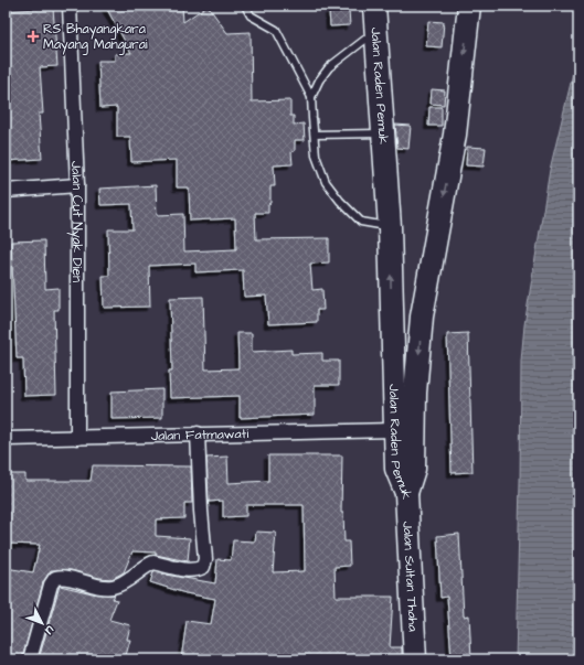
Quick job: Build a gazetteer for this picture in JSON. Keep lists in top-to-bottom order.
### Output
{
  "streets": {
    "highway": ["Jalan Raden Pemuk", "Jalan Sultan Thaha"],
    "street": ["Jalan Cut Nyak Dien", "Jalan Fatmawati"]
  },
  "crossings": [
    ["Jalan Raden Pemuk", "Jalan Fatmawati"],
    ["Jalan Raden Pemuk", "Jalan Sultan Thaha"],
    ["Jalan Cut Nyak Dien", "Jalan Fatmawati"]
  ],
  "places": {
    "health": ["RS Bhayangkara Mayang Mangurai"]
  },
  "north": "bottom right"
}
